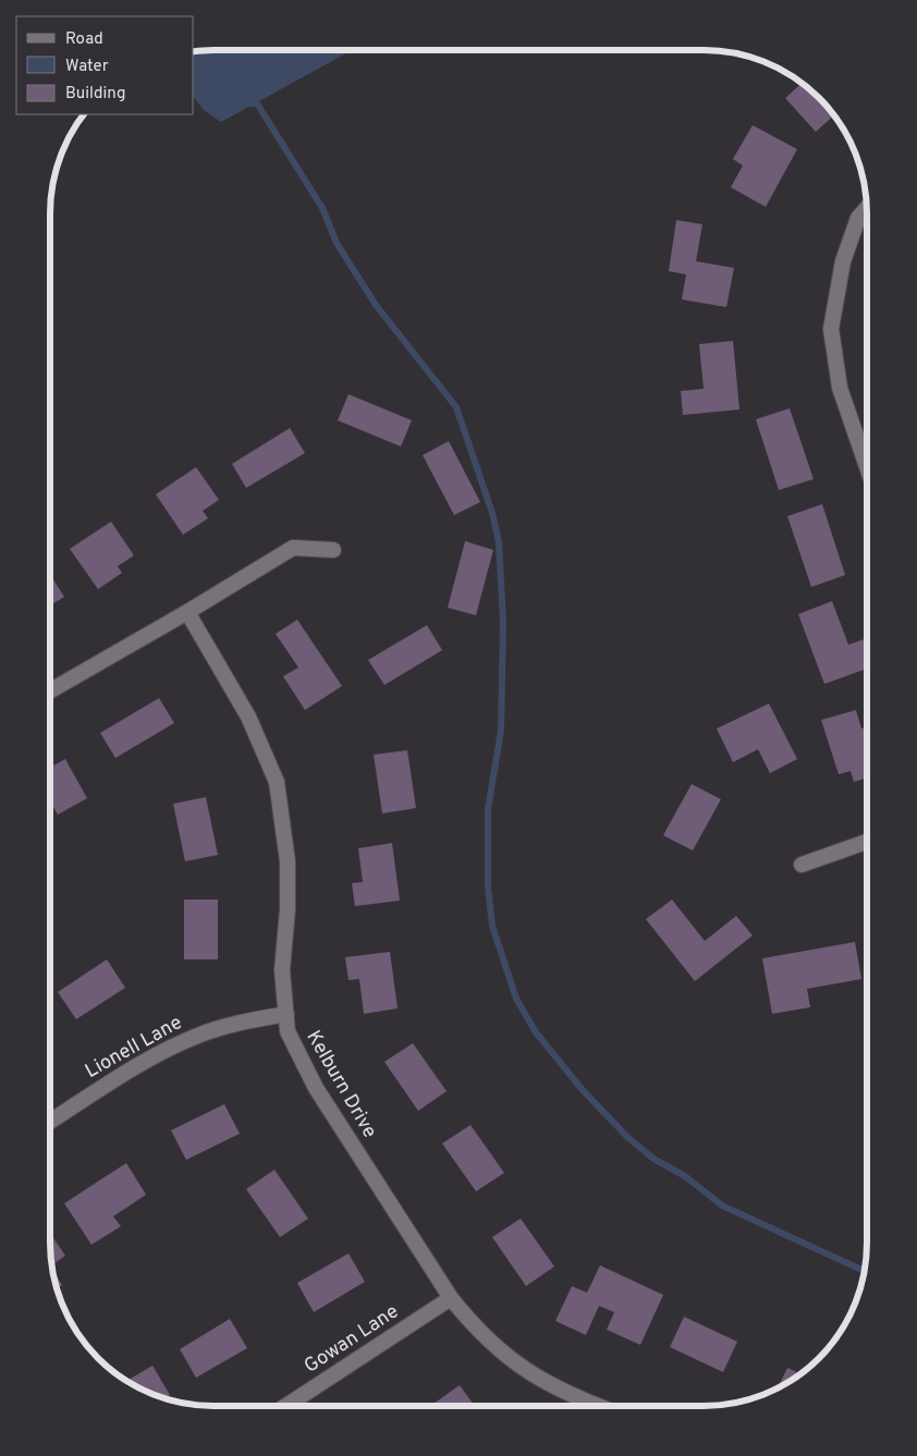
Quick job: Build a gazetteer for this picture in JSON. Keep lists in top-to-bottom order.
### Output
{
  "streets": {
    "street": ["Lionell Lane", "Kelburn Drive", "Gowan Lane"]
  },
  "crossings": [
    ["Lionell Lane", "Kelburn Drive"],
    ["Kelburn Drive", "Gowan Lane"]
  ],
  "legend": ["Road", "Water", "Building"]
}
